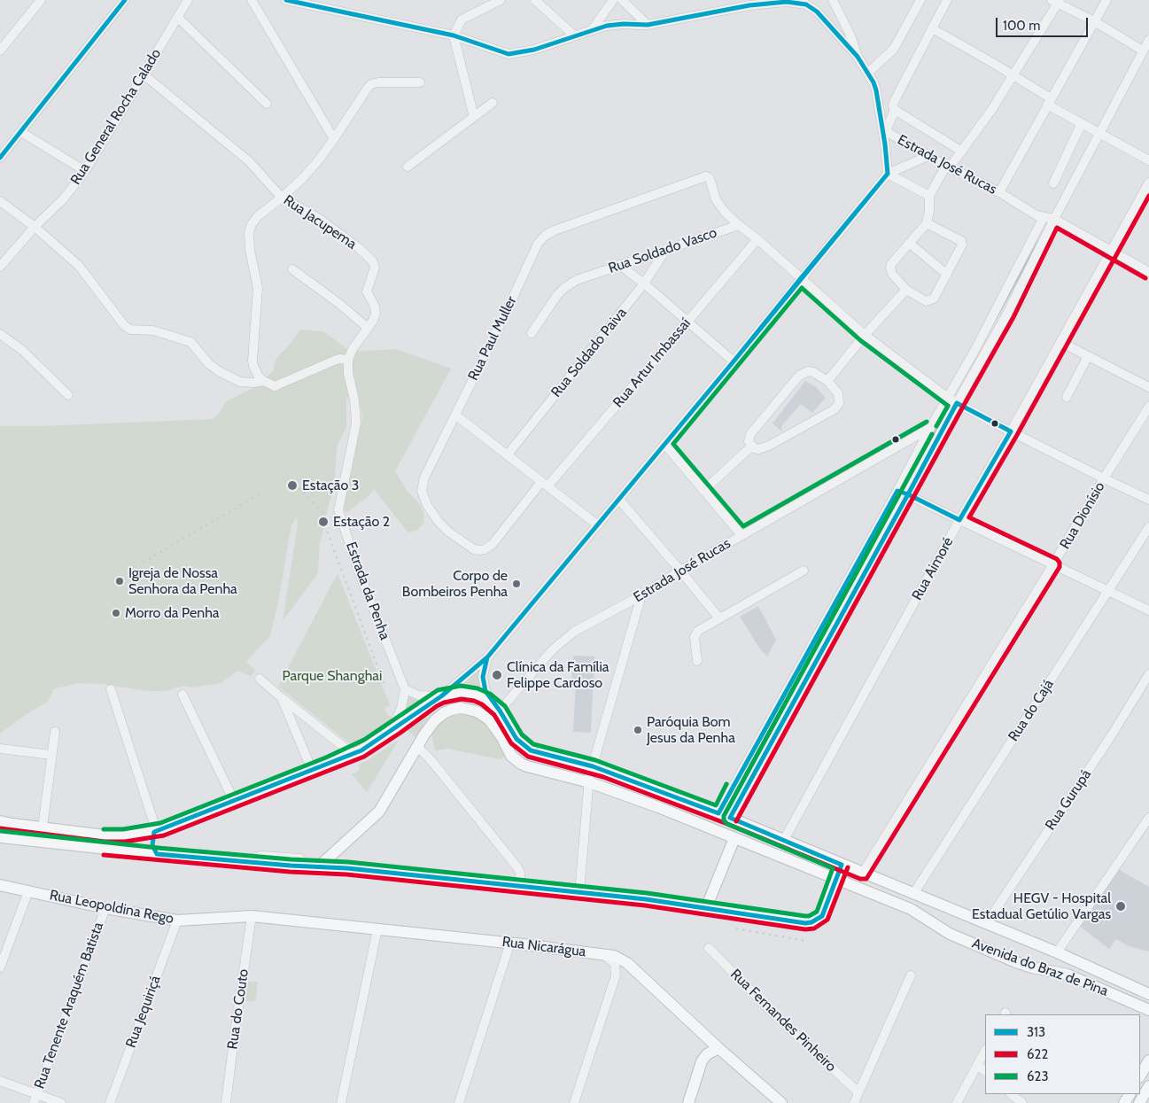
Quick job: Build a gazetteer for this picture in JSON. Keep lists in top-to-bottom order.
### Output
{
  "streets": {
    "main road": ["Rua Leopoldina Rego", "Rua Nicarágua", "Avenida do Braz de Pina"],
    "street": [
      "Rua General Rocha Calado",
      "Estrada José Rucas",
      "Rua Jacupema",
      "Rua Soldado Vasco",
      "Rua Paul Muller",
      "Rua Soldado Paiva",
      "Rua Artur Imbassaí",
      "Rua Dionísio",
      "Rua Aimoré",
      "Estrada da Penha",
      "Rua do Cajá",
      "Rua Gurupá",
      "Rua Tenente Araquém Batista",
      "Rua do Couto",
      "Rua Jequiriçá",
      "Rua Fernandes Pinheiro"
    ]
  },
  "crossings": [
    ["Rua General Rocha Calado", "Rua Jacupema"],
    ["Estrada José Rucas", "Rua Aimoré"],
    ["Estrada José Rucas", "Avenida do Braz de Pina"],
    ["Rua Jacupema", "Estrada da Penha"],
    ["Rua Soldado Vasco", "Rua Paul Muller"],
    ["Rua Soldado Vasco", "Rua Soldado Paiva"],
    ["Rua Paul Muller", "Rua Artur Imbassaí"],
    ["Rua Dionísio", "Avenida do Braz de Pina"],
    ["Rua Aimoré", "Avenida do Braz de Pina"],
    ["Rua do Cajá", "Avenida do Braz de Pina"],
    ["Rua Gurupá", "Avenida do Braz de Pina"],
    ["Rua Leopoldina Rego", "Rua Nicarágua"],
    ["Rua Leopoldina Rego", "Rua Tenente Araquém Batista"],
    ["Rua Leopoldina Rego", "Rua do Couto"],
    ["Rua Leopoldina Rego", "Rua Jequiriçá"],
    ["Rua Nicarágua", "Rua do Couto"]
  ],
  "parks": ["Parque Shanghai"],
  "places": [
    "Estação 3",
    "Estação 2",
    "Igreja de Nossa Senhora da Penha",
    "Corpo de Bombeiros Penha",
    "Morro da Penha",
    "Clínica da Família Felippe Cardoso",
    "Paróquia Bom Jesus da Penha",
    "HEGV - Hospital Estadual Getúlio Vargas"
  ],
  "lines": ["transit line 313", "transit line 622", "transit line 623"],
  "legend": ["313", "622", "623"],
  "scale_bar": "100 m"
}
